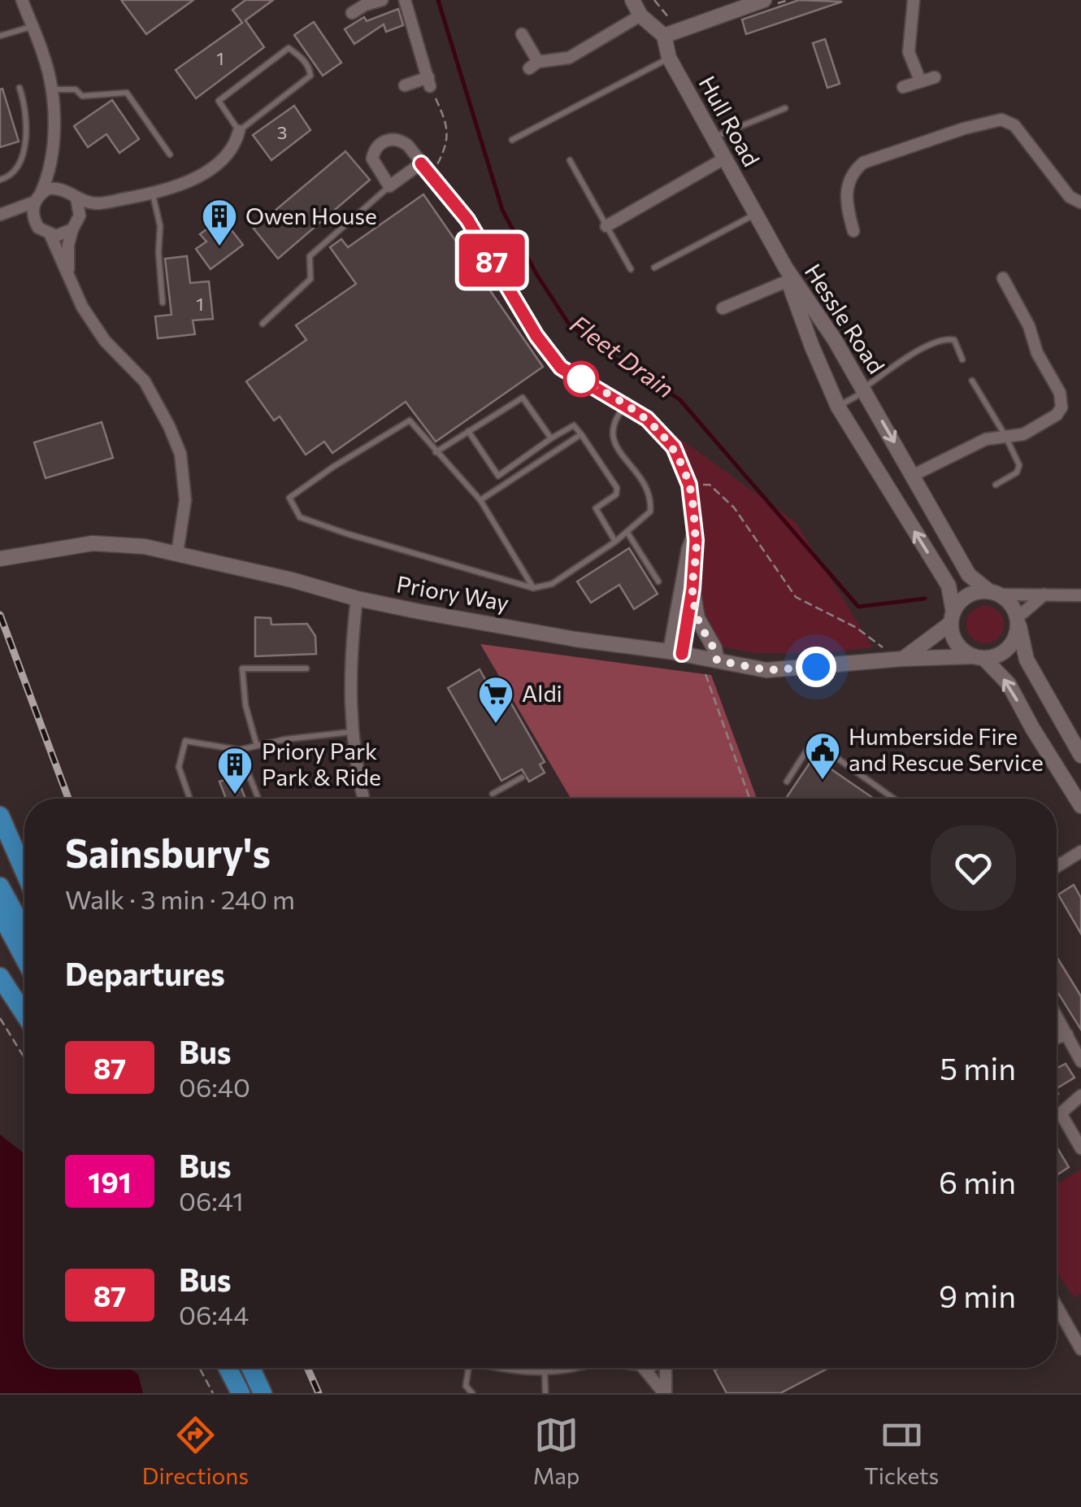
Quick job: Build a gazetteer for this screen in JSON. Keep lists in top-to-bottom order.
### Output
{
  "streets": {
    "street": ["Hull Road", "Hessle Road", "Priory Way"]
  },
  "crossings": [
    ["Hull Road", "Hessle Road"],
    ["Hessle Road", "Priory Way"]
  ],
  "water": ["Fleet Drain"],
  "places": {
    "building": ["Owen House", "Priory Park Park & Ride"],
    "supermarket": ["Aldi"],
    "public building": ["Humberside Fire and Rescue Service"]
  },
  "lines": ["bus line 87"],
  "house_numbers": ["1", "3", "1"],
  "page": {
    "on_map": "87",
    "heading": [
      ["Sainsbury's", "Walk · 3 min · 240 m"],
      "Departures"
    ],
    "list": [
      {
        "mark": "87",
        "name": "Bus",
        "note": "06:40",
        "value": "5 min"
      },
      {
        "mark": "191",
        "name": "Bus",
        "note": "06:41",
        "value": "6 min"
      },
      {
        "mark": "87",
        "name": "Bus",
        "note": "06:44",
        "value": "9 min"
      }
    ],
    "tabs": ["Directions", "Map", "Tickets"]
  }
}
